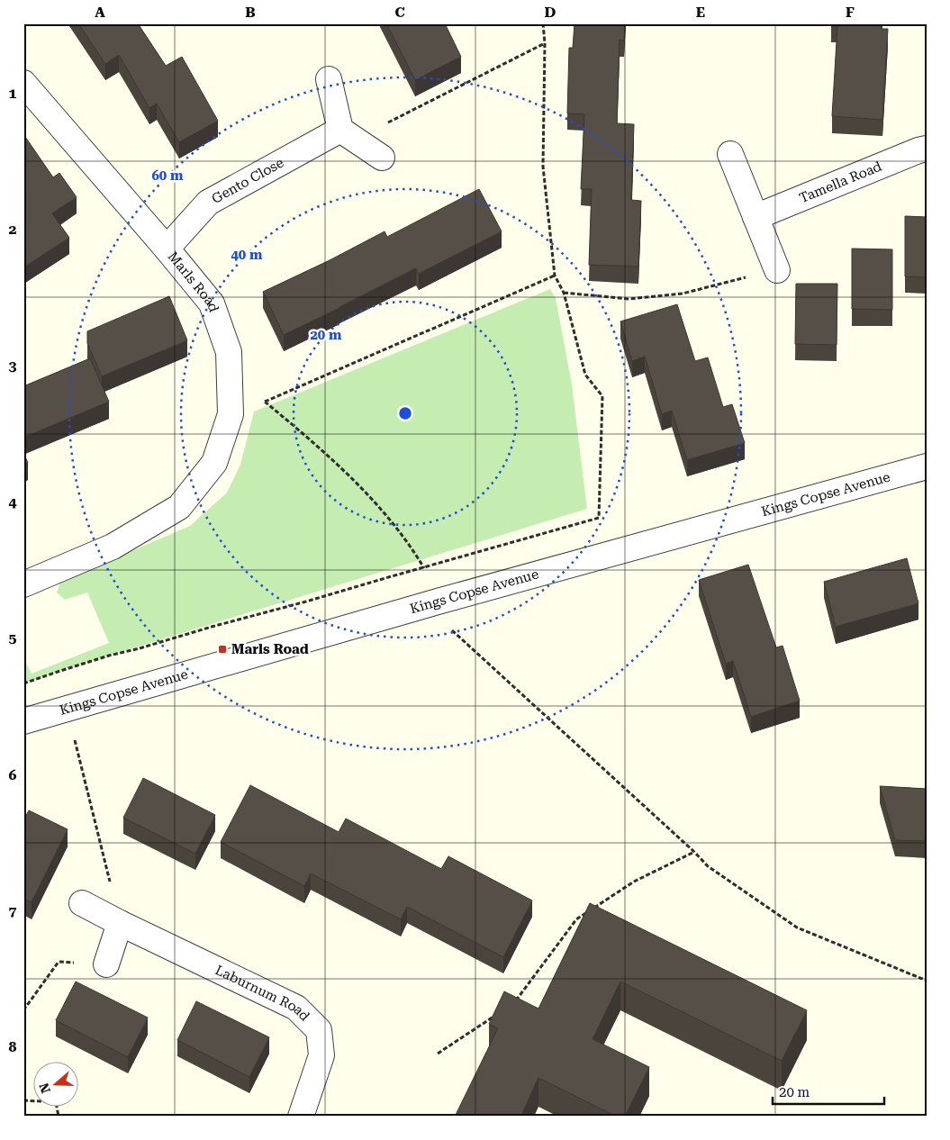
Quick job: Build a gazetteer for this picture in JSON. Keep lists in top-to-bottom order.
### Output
{
  "streets": {
    "street": [
      "Gento Close",
      "Tamella Road",
      "Marls Road",
      "Kings Copse Avenue",
      "Laburnum Road"
    ]
  },
  "crossings": [
    ["Gento Close", "Marls Road"]
  ],
  "places": {
    "transit": ["Marls Road"]
  },
  "scale_bar": "20 m",
  "north": "left",
  "grid": {
    "columns": [
      "A",
      "B",
      "C",
      "D",
      "E",
      "F"
    ],
    "rows": [
      "1",
      "2",
      "3",
      "4",
      "5",
      "6",
      "7",
      "8"
    ]
  },
  "rings": ["60 m", "40 m", "20 m"]
}
